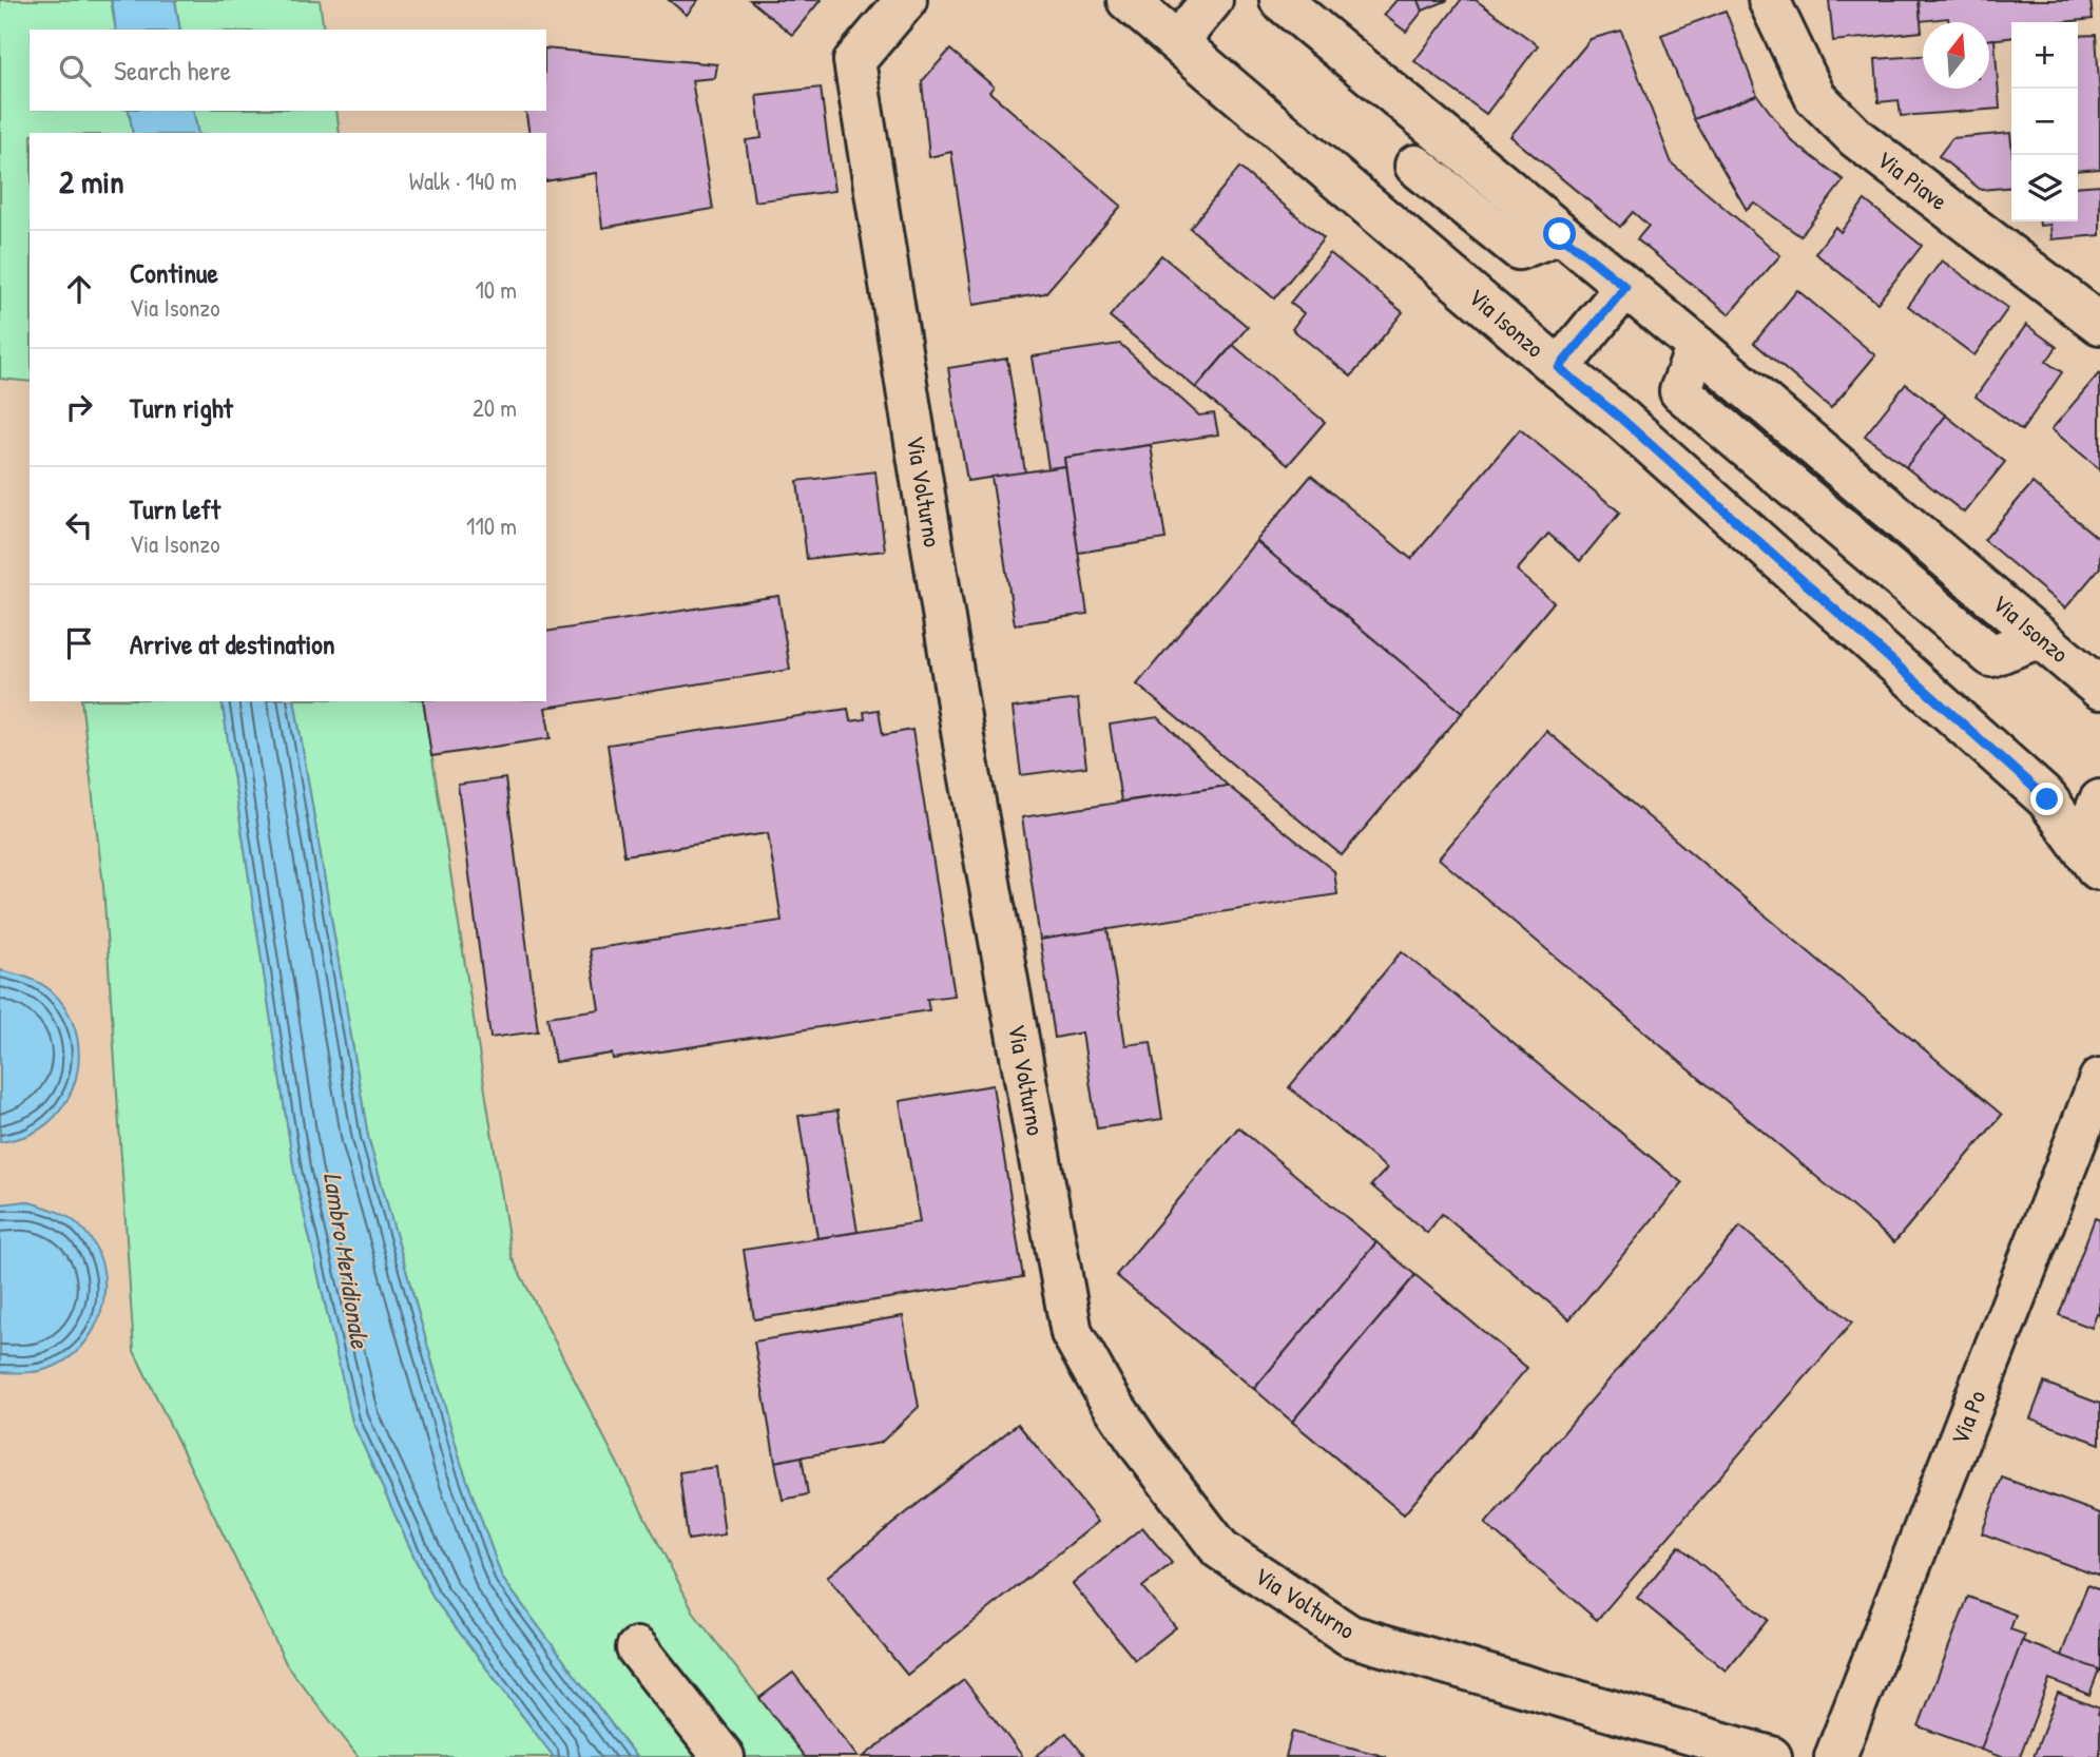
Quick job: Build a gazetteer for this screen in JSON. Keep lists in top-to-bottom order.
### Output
{
  "streets": {
    "street": [
      "Via Piave",
      "Via Isonzo",
      "Via Volturno",
      "Via Po"
    ]
  },
  "water": ["Lambro Meridionale"],
  "north": "top",
  "page": {
    "map_buttons": ["+", "−"],
    "search": "Search here",
    "heading": ["2 min", "Walk · 140 m"],
    "list": [
      ["Continue", "Via Isonzo", "10 m"],
      ["Turn right", "20 m"],
      ["Turn left", "Via Isonzo", "110 m"],
      "Arrive at destination"
    ]
  }
}
